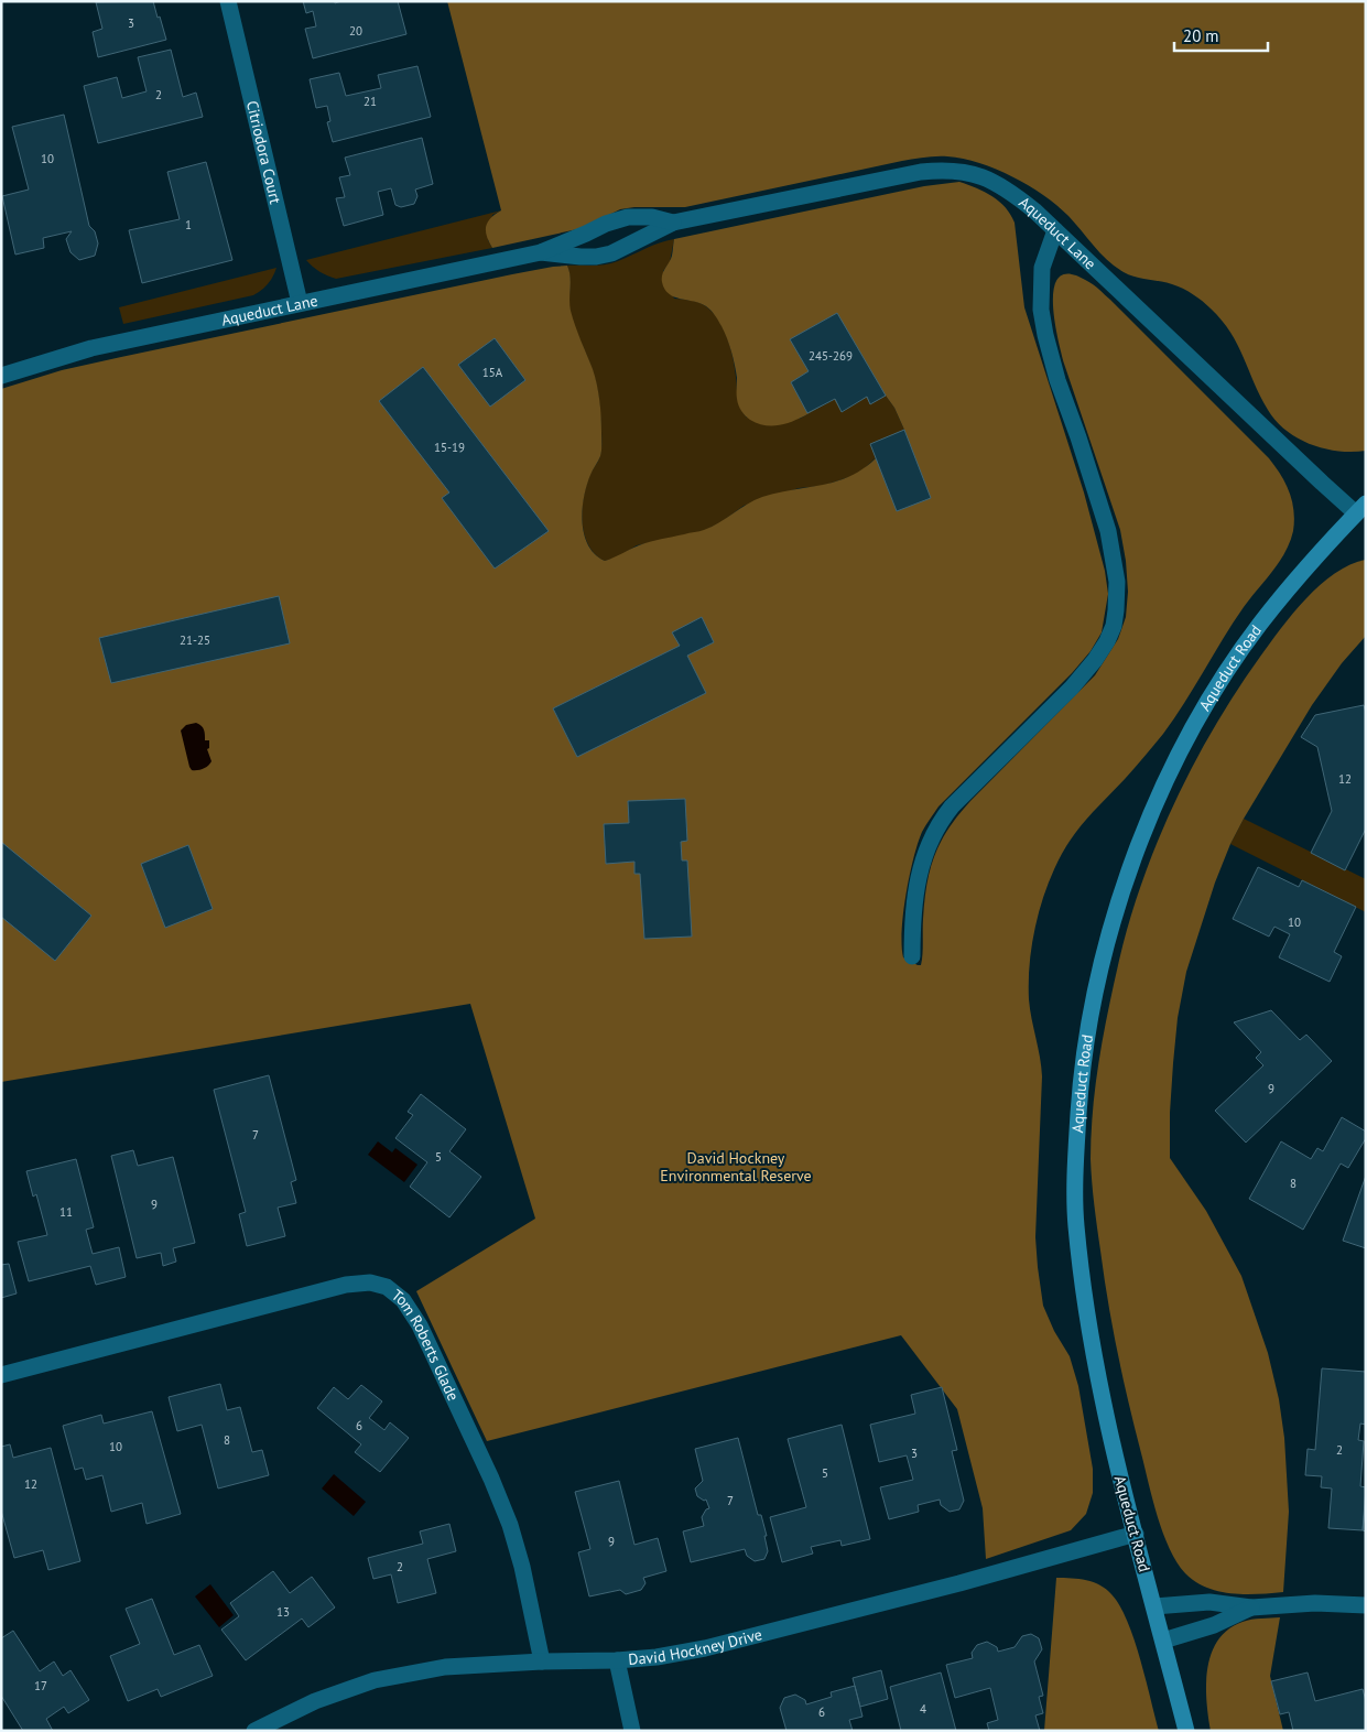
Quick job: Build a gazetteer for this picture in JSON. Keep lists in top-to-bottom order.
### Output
{
  "streets": {
    "main road": ["Aqueduct Road"],
    "street": [
      "Citriodora Court",
      "Aqueduct Lane",
      "Tom Roberts Glade",
      "David Hockney Drive"
    ]
  },
  "crossings": [
    ["Citriodora Court", "Aqueduct Lane"],
    ["Aqueduct Lane", "Aqueduct Road"],
    ["Aqueduct Road", "David Hockney Drive"],
    ["Tom Roberts Glade", "David Hockney Drive"]
  ],
  "parks": ["David Hockney Environmental Reserve"],
  "house_numbers": [
    "3",
    "20",
    "2",
    "21",
    "10",
    "1",
    "245-269",
    "15A",
    "15-19",
    "21-25",
    "12",
    "10",
    "9",
    "7",
    "5",
    "8",
    "9",
    "11",
    "6",
    "8",
    "10",
    "2",
    "3",
    "5",
    "12",
    "7",
    "9",
    "2",
    "13",
    "17",
    "4",
    "6"
  ],
  "scale_bar": "20 m"
}
